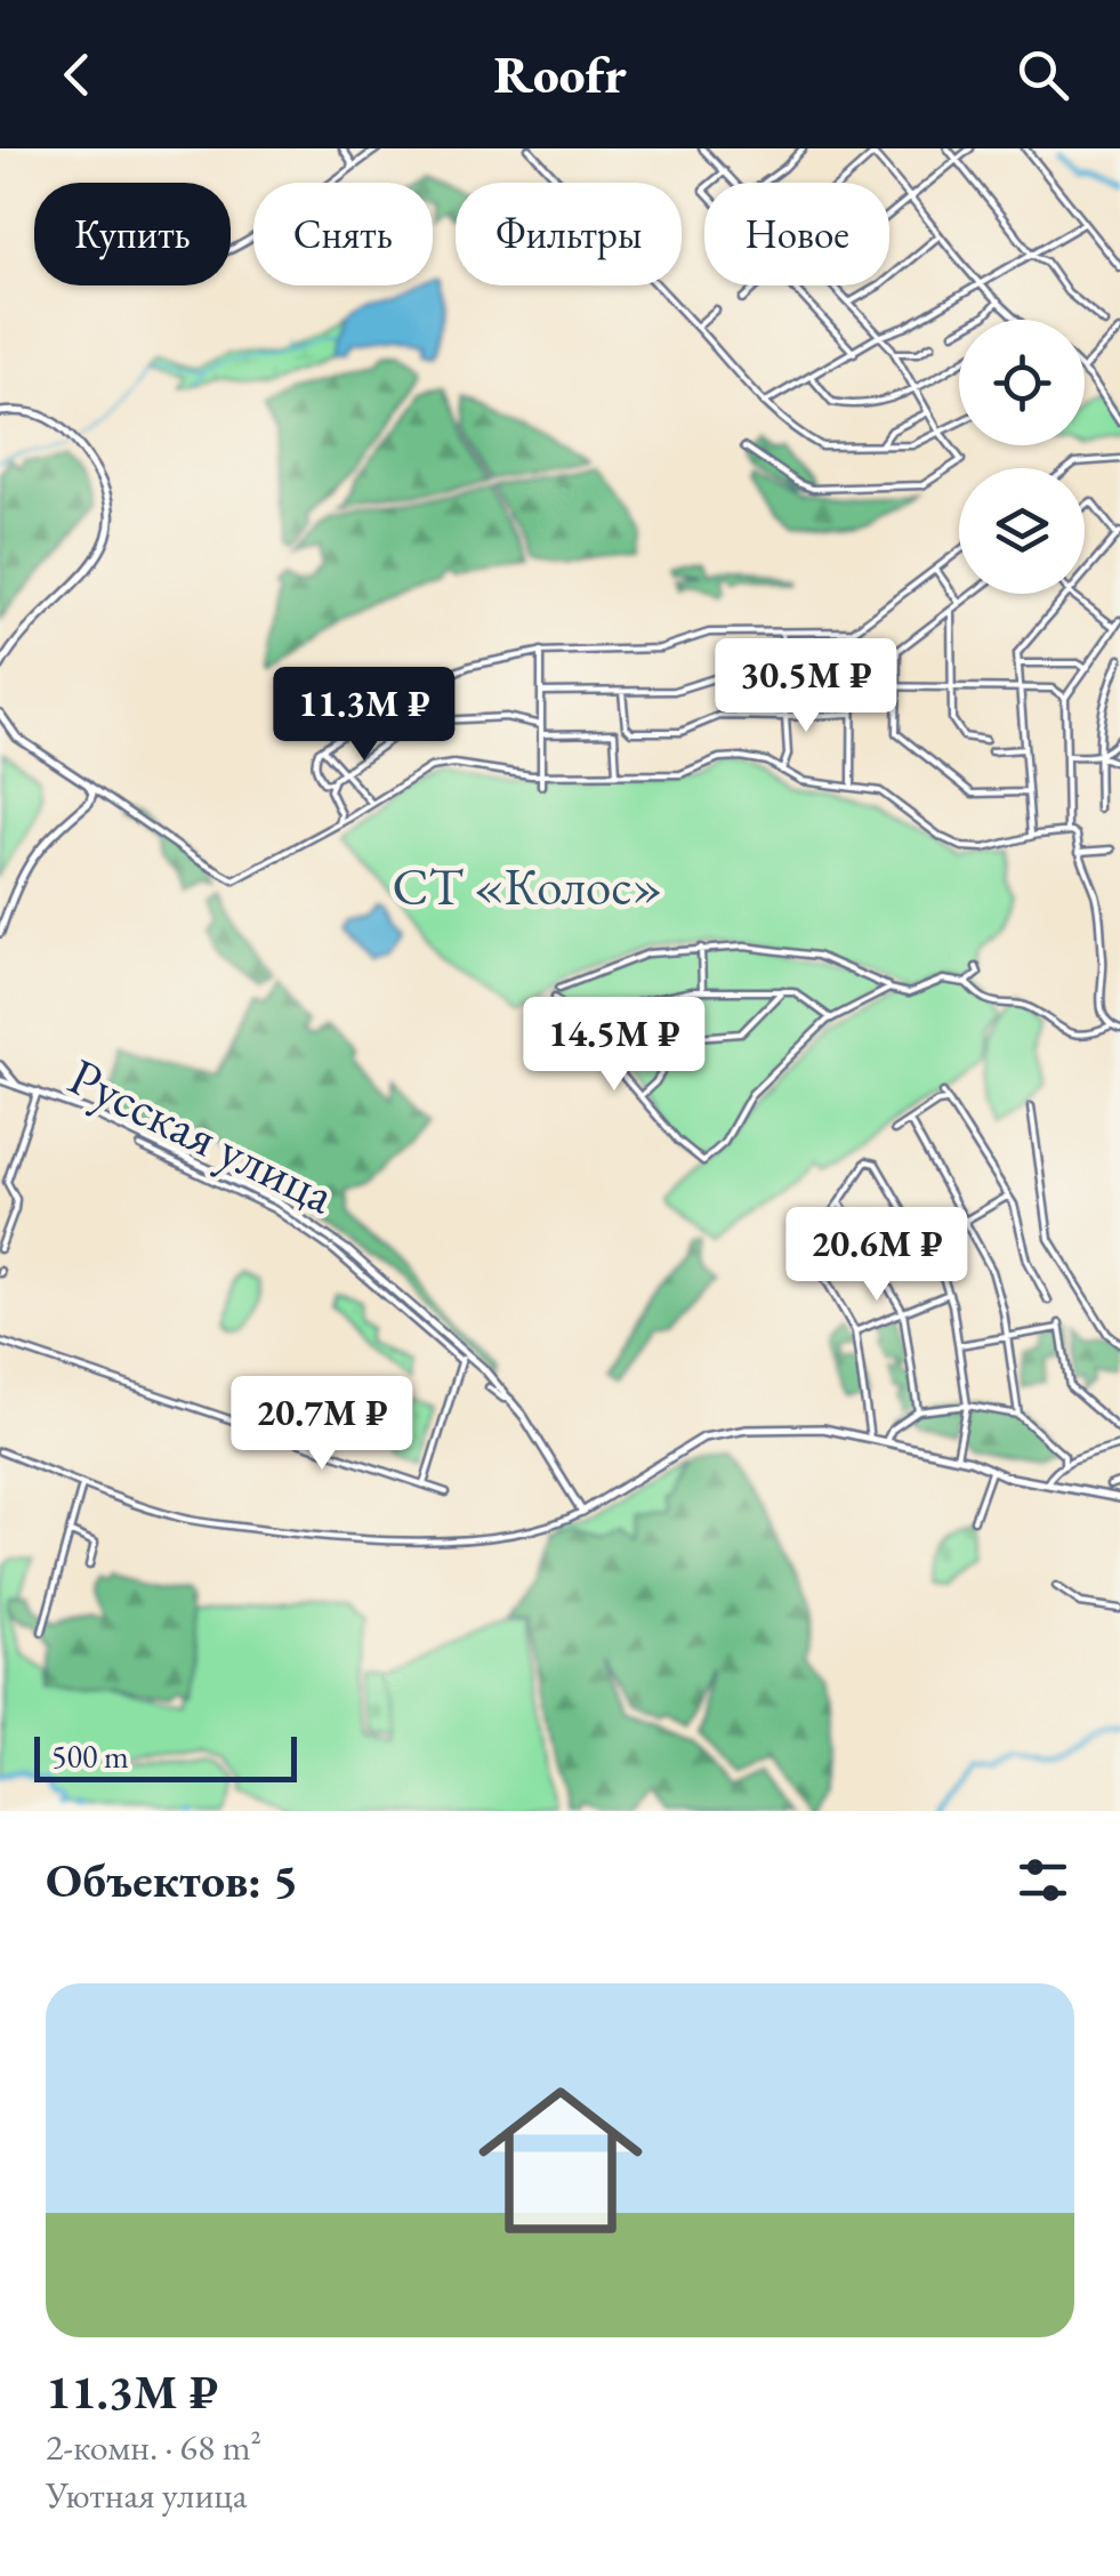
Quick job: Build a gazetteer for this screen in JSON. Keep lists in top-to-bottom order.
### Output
{
  "streets": {
    "street": ["Русская улица"]
  },
  "parks": ["СТ «Колос»"],
  "scale_bar": "500 m",
  "page": {
    "header": "Roofr",
    "chip": [
      "Купить",
      "Снять",
      "Фильтры",
      "Новое"
    ],
    "price": [
      "30.5M ₽",
      "11.3M ₽",
      "14.5M ₽",
      "20.6M ₽",
      "20.7M ₽"
    ],
    "scale": "500 m",
    "heading": "Объектов: 5",
    "list": [
      {
        "name": "11.3M ₽",
        "note": "2-комн. · 68 m² · Уютная улица"
      }
    ]
  }
}
